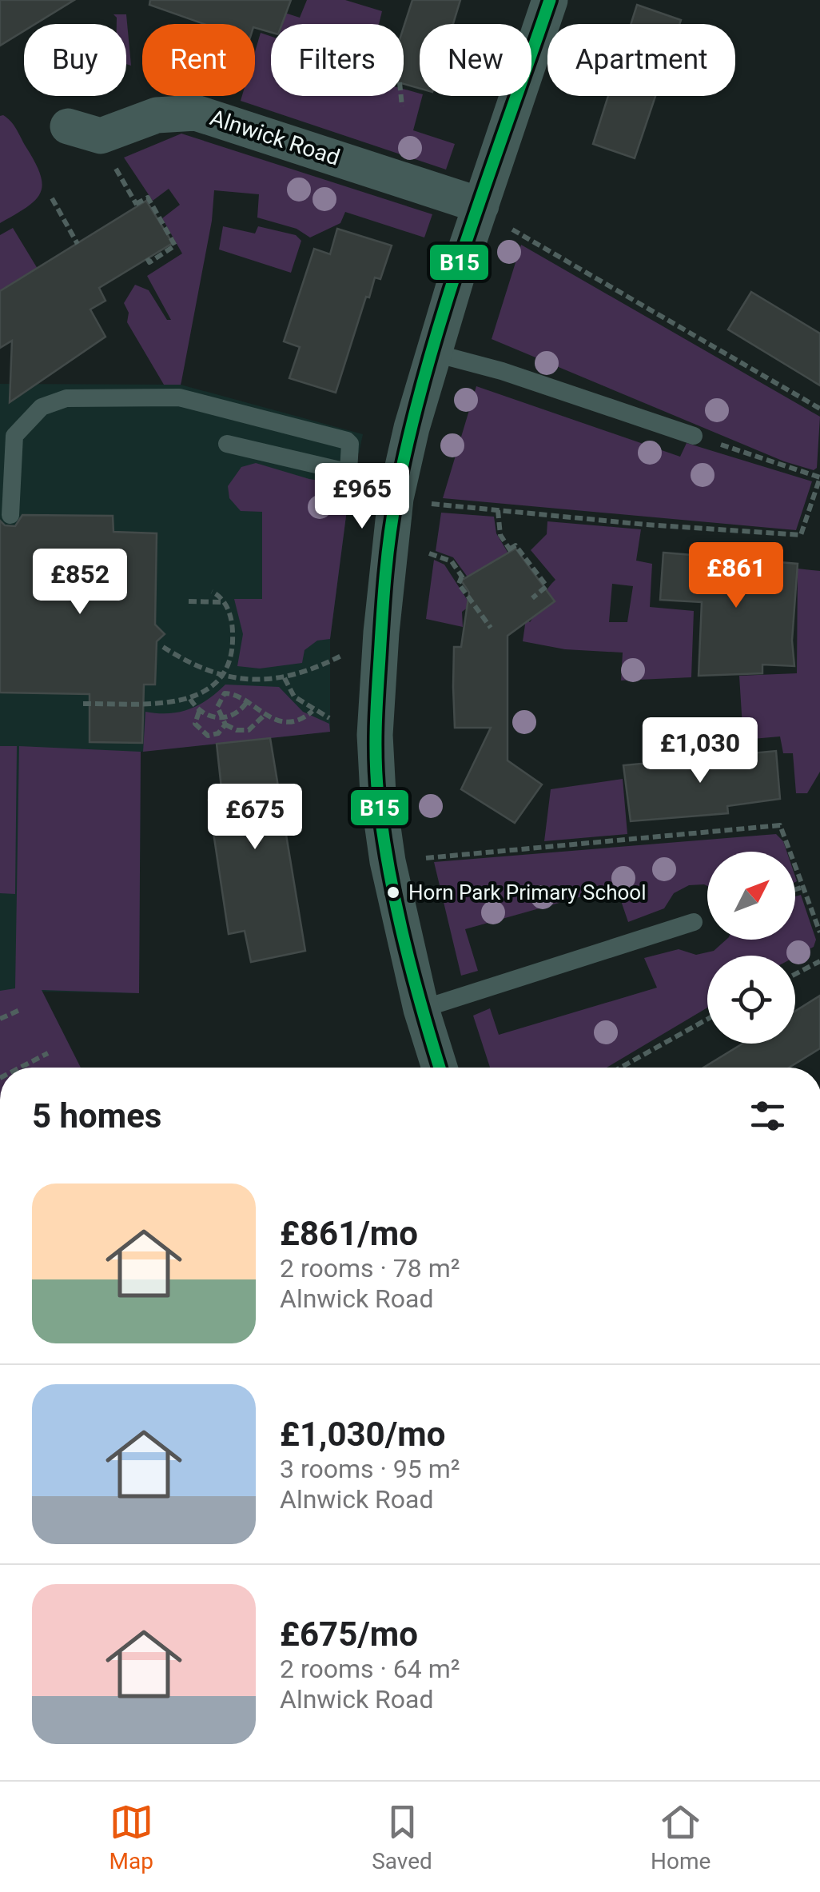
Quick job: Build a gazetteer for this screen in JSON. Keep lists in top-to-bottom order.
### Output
{
  "streets": {
    "street": ["Alnwick Road"]
  },
  "places": ["Horn Park Primary School"],
  "lines": ["transit line B15"],
  "north": "top right",
  "page": {
    "chip": [
      "Buy",
      "Rent",
      "Filters",
      "New",
      "Apartment"
    ],
    "price": [
      "£965",
      "£861",
      "£852",
      "£1,030",
      "£675"
    ],
    "heading": "5 homes",
    "list": [
      {
        "name": "£861/mo",
        "note": "2 rooms · 78 m² · Alnwick Road"
      },
      {
        "name": "£1,030/mo",
        "note": "3 rooms · 95 m² · Alnwick Road"
      },
      {
        "name": "£675/mo",
        "note": "2 rooms · 64 m² · Alnwick Road"
      }
    ],
    "tabs": ["Map", "Saved", "Home"]
  }
}
